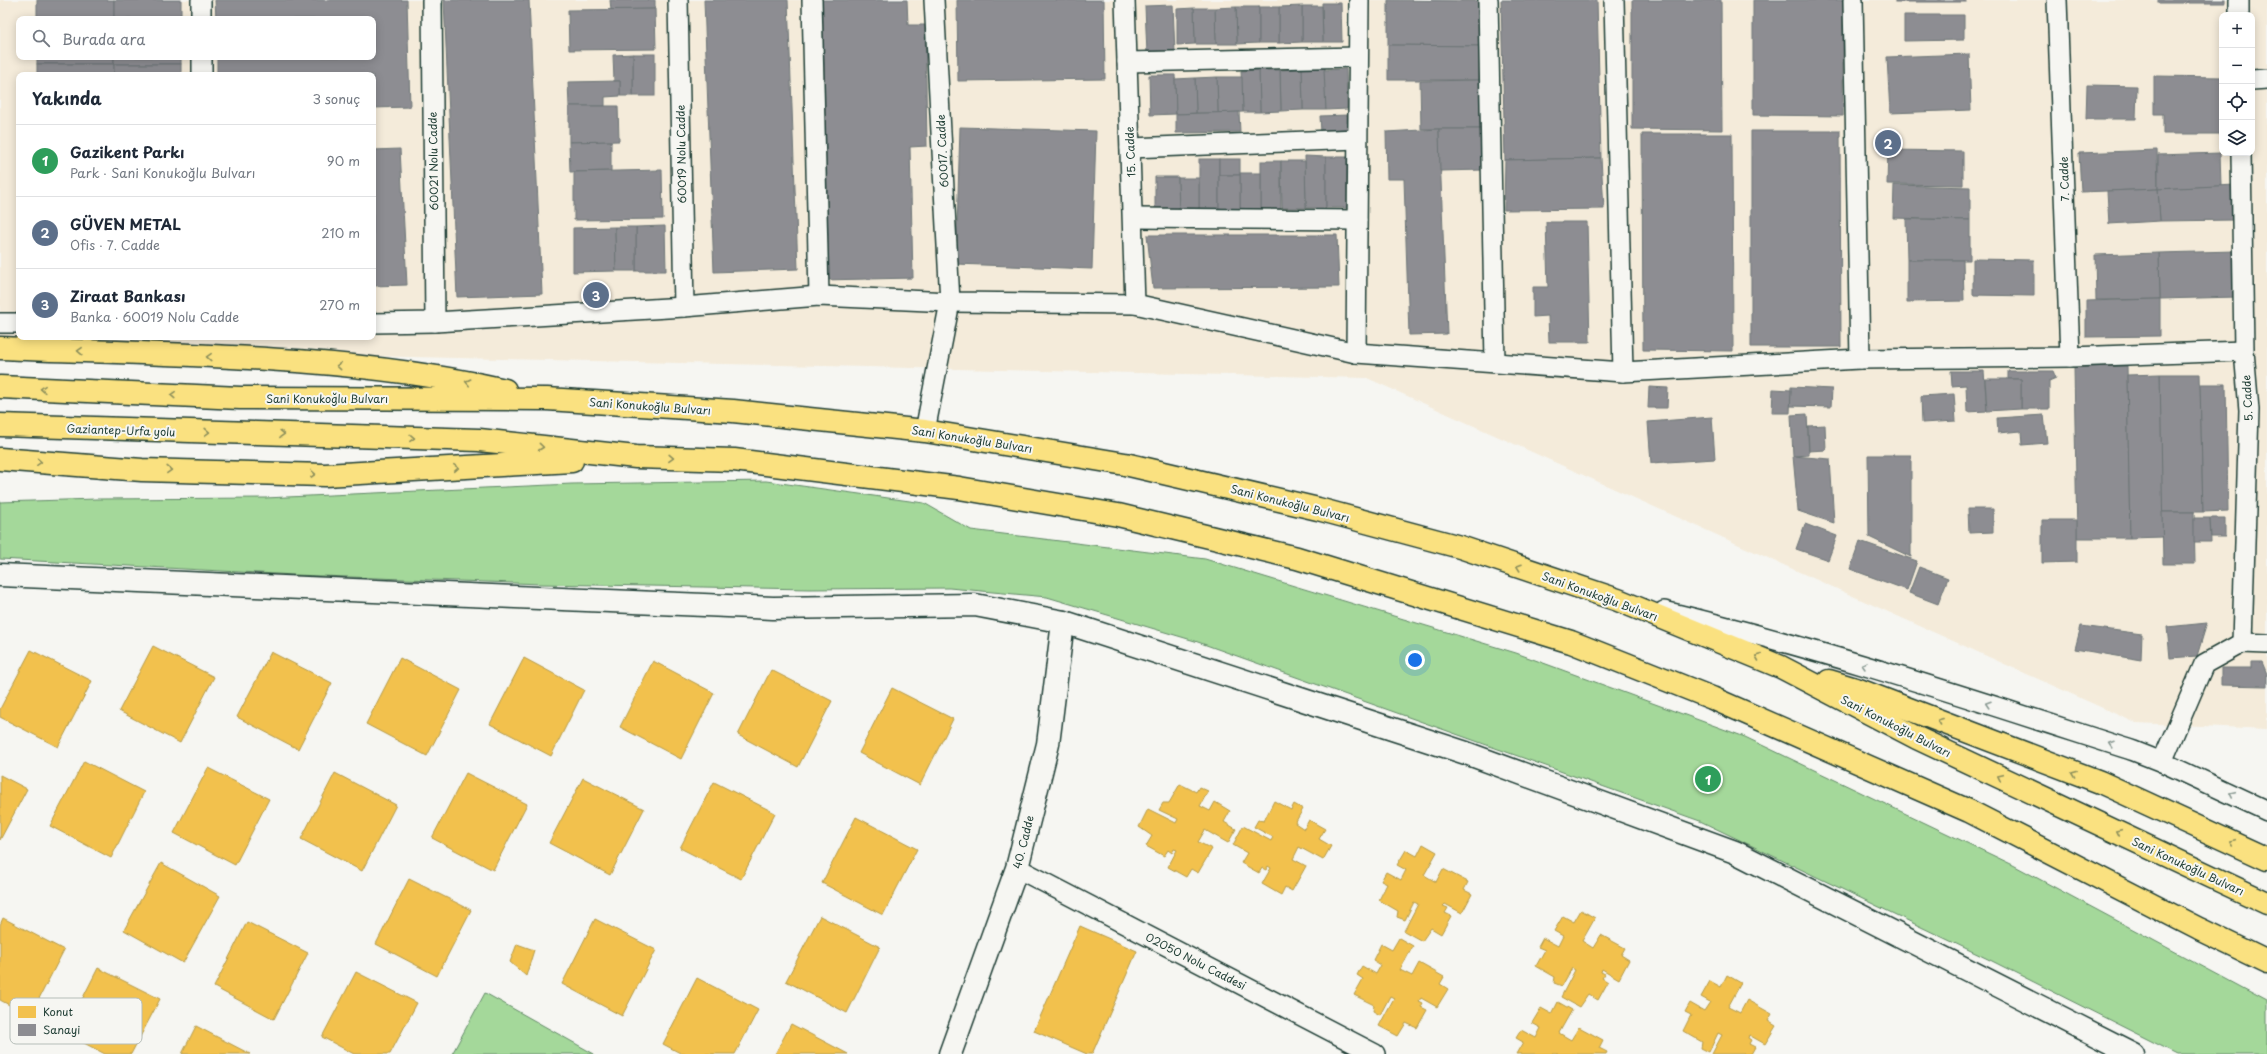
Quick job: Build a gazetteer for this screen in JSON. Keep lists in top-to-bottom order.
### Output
{
  "streets": {
    "highway": ["Sani Konukoğlu Bulvarı", "Gaziantep-Urfa yolu"],
    "street": [
      "60017. Cadde",
      "15. Cadde",
      "60019 Nolu Cadde",
      "60021 Nolu Cadde",
      "7. Cadde",
      "5. Cadde",
      "40. Cadde",
      "02050 Nolu Caddesi"
    ]
  },
  "crossings": [
    ["60017. Cadde", "Sani Konukoğlu Bulvarı"],
    ["40. Cadde", "02050 Nolu Caddesi"]
  ],
  "legend": ["Konut", "Sanayi"],
  "page": {
    "map_buttons": ["+", "−"],
    "search": "Burada ara",
    "heading": ["Yakında", "3 sonuç"],
    "list": [
      {
        "mark": "1",
        "name": "Gazikent Parkı",
        "note": "Park · Sani Konukoğlu Bulvarı",
        "value": "90 m"
      },
      {
        "mark": "2",
        "name": "GÜVEN METAL",
        "note": "Ofis · 7. Cadde",
        "value": "210 m"
      },
      {
        "mark": "3",
        "name": "Ziraat Bankası",
        "note": "Banka · 60019 Nolu Cadde",
        "value": "270 m"
      }
    ],
    "pins": ["2", "3", "1"]
  }
}
